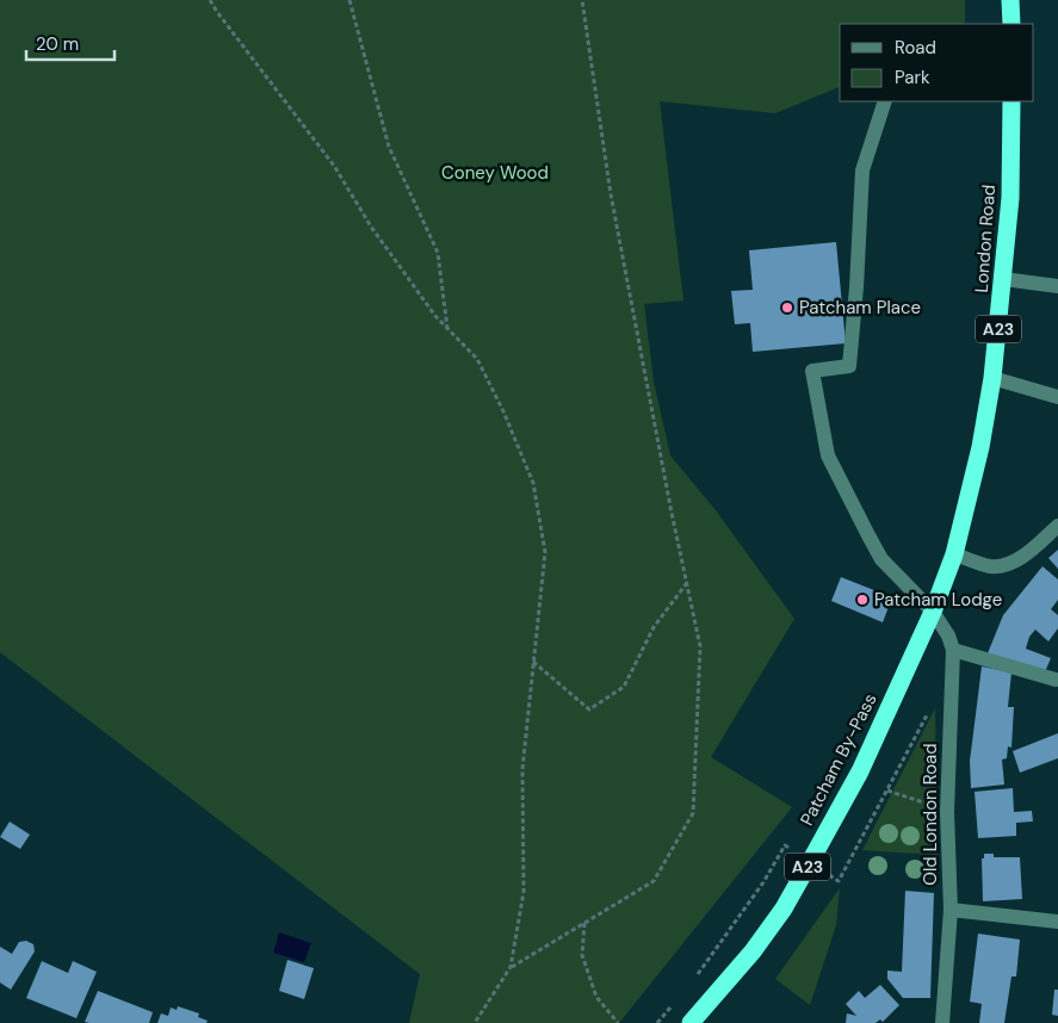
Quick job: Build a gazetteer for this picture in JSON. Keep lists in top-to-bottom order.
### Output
{
  "streets": {
    "highway": ["London Road", "A23", "Patcham By-Pass"],
    "street": ["Old London Road"]
  },
  "crossings": [
    ["London Road", "Patcham By-Pass"],
    ["Patcham By-Pass", "Old London Road"]
  ],
  "parks": ["Coney Wood"],
  "places": ["Patcham Place", "Patcham Lodge"],
  "legend": ["Road", "Park"],
  "scale_bar": "20 m"
}
